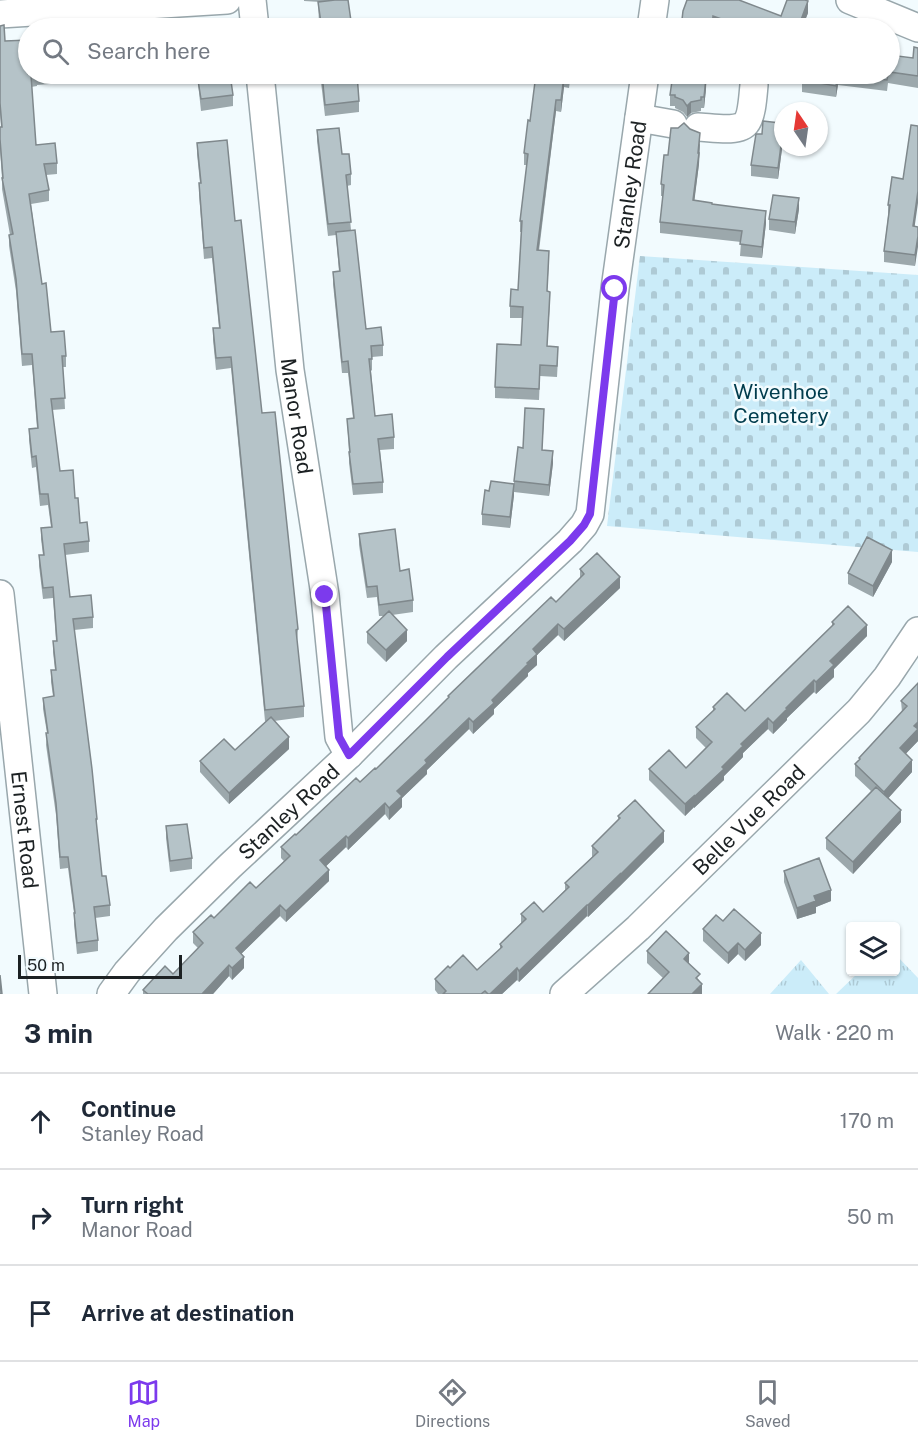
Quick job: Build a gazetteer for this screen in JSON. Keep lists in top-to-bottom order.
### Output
{
  "streets": {
    "street": [
      "Stanley Road",
      "Manor Road",
      "Belle Vue Road",
      "Ernest Road"
    ]
  },
  "crossings": [
    ["Stanley Road", "Manor Road"]
  ],
  "parks": ["Wivenhoe Cemetery"],
  "scale_bar": "50 m",
  "north": "top",
  "page": {
    "search": "Search here",
    "scale": "50 m",
    "heading": ["3 min", "Walk · 220 m"],
    "list": [
      ["Continue", "Stanley Road", "170 m"],
      ["Turn right", "Manor Road", "50 m"],
      "Arrive at destination"
    ],
    "nav": ["Map", "Directions", "Saved"]
  }
}
